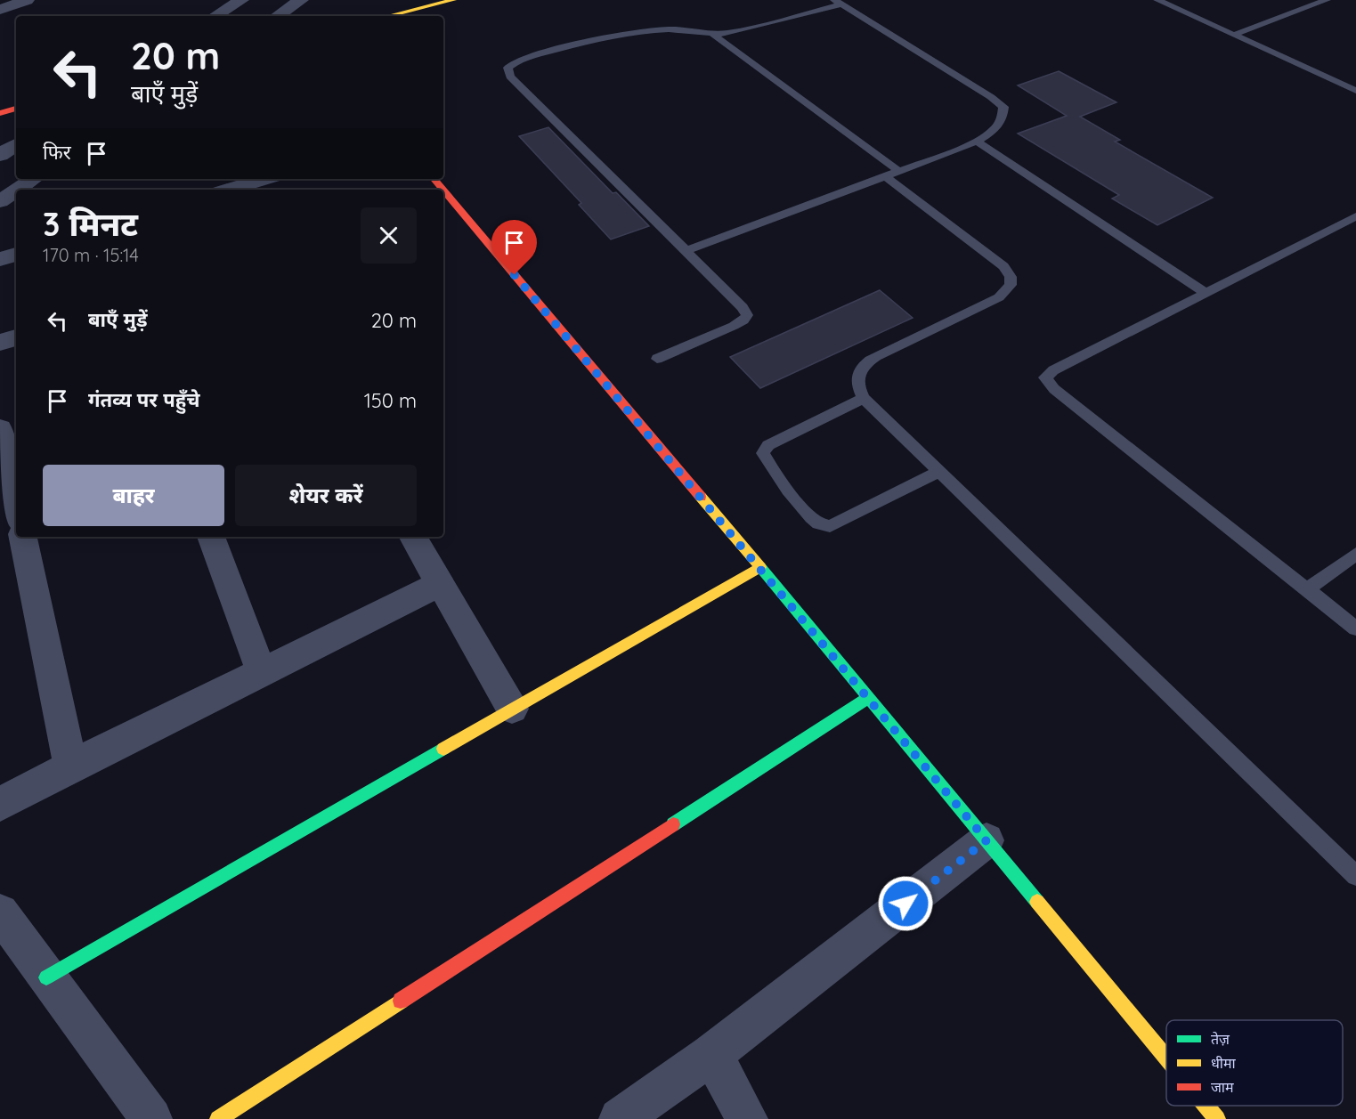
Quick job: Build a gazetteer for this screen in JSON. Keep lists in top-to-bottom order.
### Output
{
  "legend": ["तेज़", "धीमा", "जाम"],
  "page": {
    "turn": ["20 m", "बाएँ मुड़ें"],
    "then": "फिर",
    "heading": ["3 मिनट", "170 m · 15:14"],
    "list": [
      {
        "name": "बाएँ मुड़ें",
        "value": "20 m"
      },
      {
        "name": "गंतव्य पर पहुँचे",
        "value": "150 m"
      }
    ],
    "buttons": ["बाहर", "शेयर करें"]
  }
}
